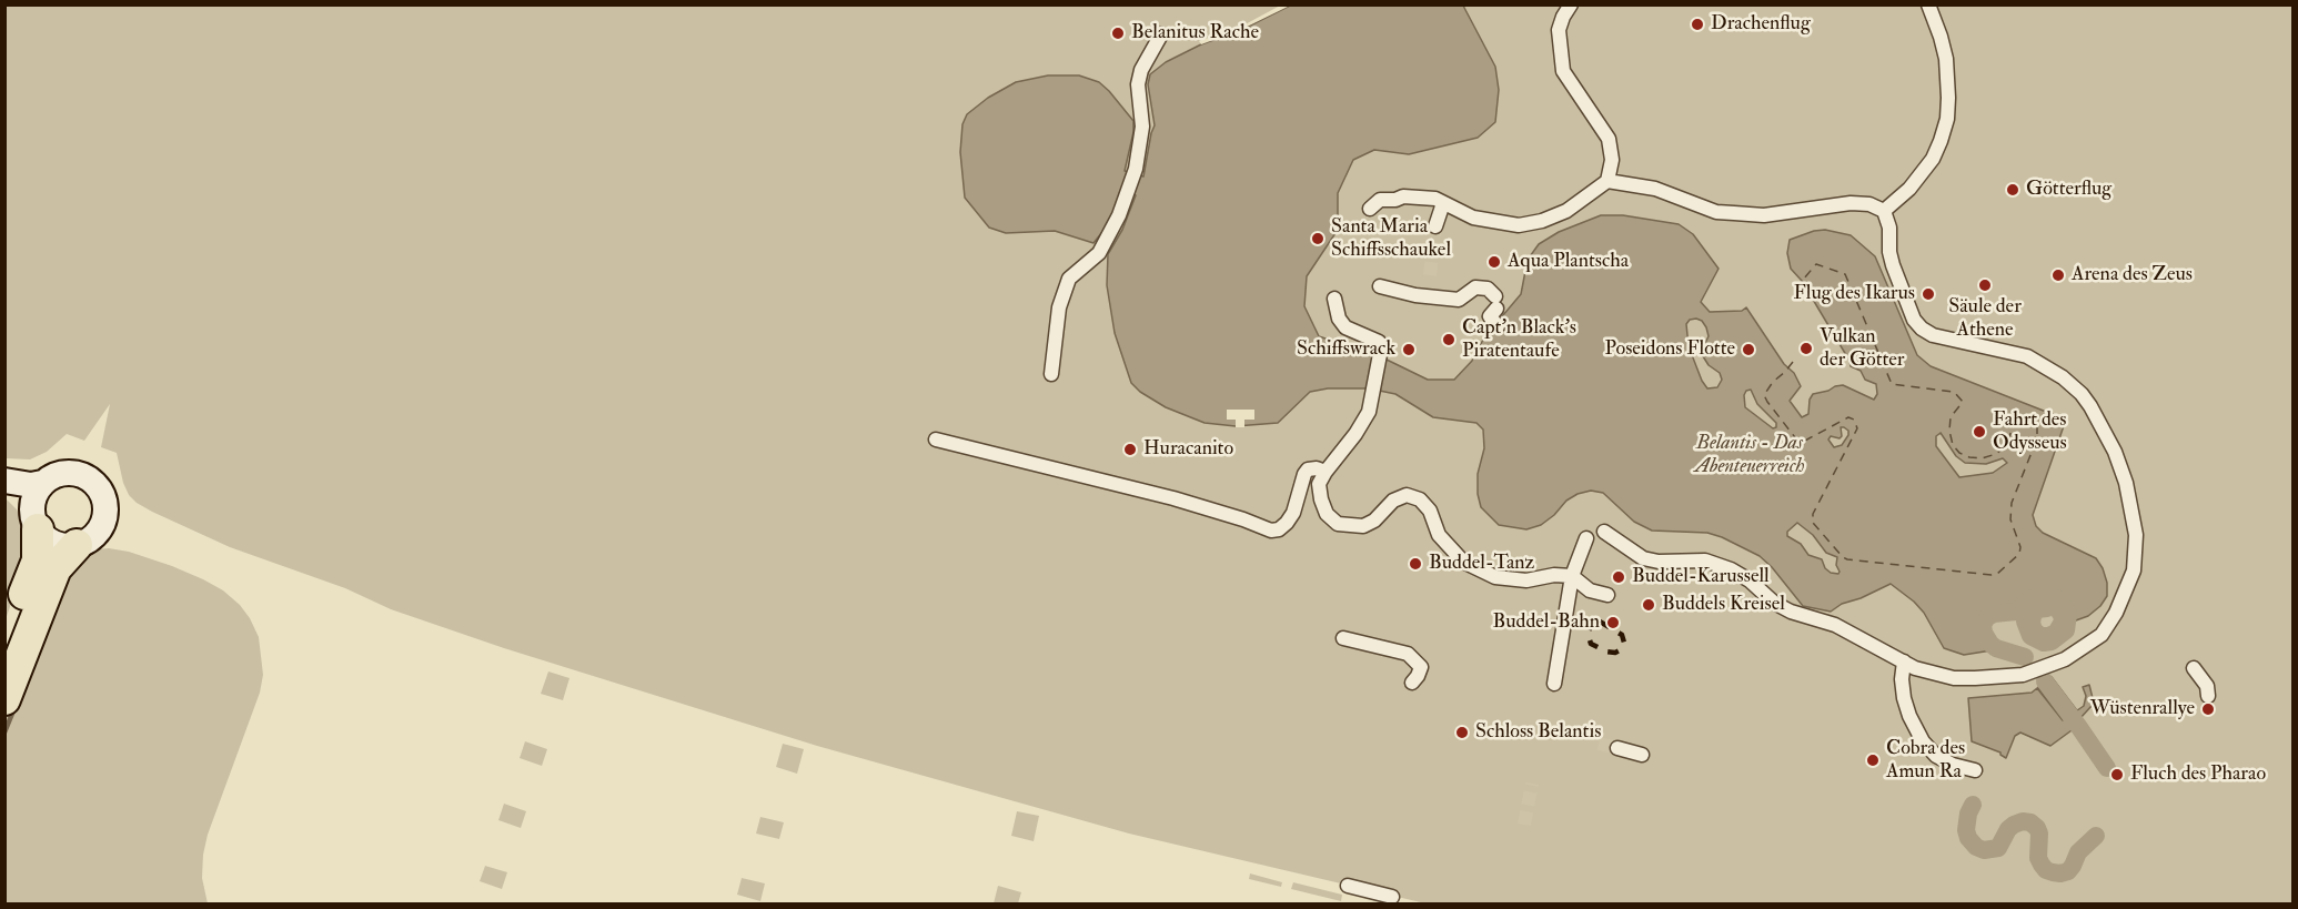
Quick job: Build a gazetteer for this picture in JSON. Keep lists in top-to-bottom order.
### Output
{
  "parks": ["Belantis - Das Abenteuerreich"],
  "places": [
    "Drachenflug",
    "Belanitus Rache",
    "Götterflug",
    "Santa Maria Schiffsschaukel",
    "Aqua Plantscha",
    "Arena des Zeus",
    "Säule der Athene",
    "Flug des Ikarus",
    "Capt'n Black's Piratentaufe",
    "Vulkan der Götter",
    "Schiffswrack",
    "Poseidons Flotte",
    "Fahrt des Odysseus",
    "Huracanito",
    "Buddel-Tanz",
    "Buddel-Karussell",
    "Buddels Kreisel",
    "Buddel-Bahn",
    "Wüstenrallye",
    "Schloss Belantis",
    "Cobra des Amun Ra",
    "Fluch des Pharao"
  ]
}
